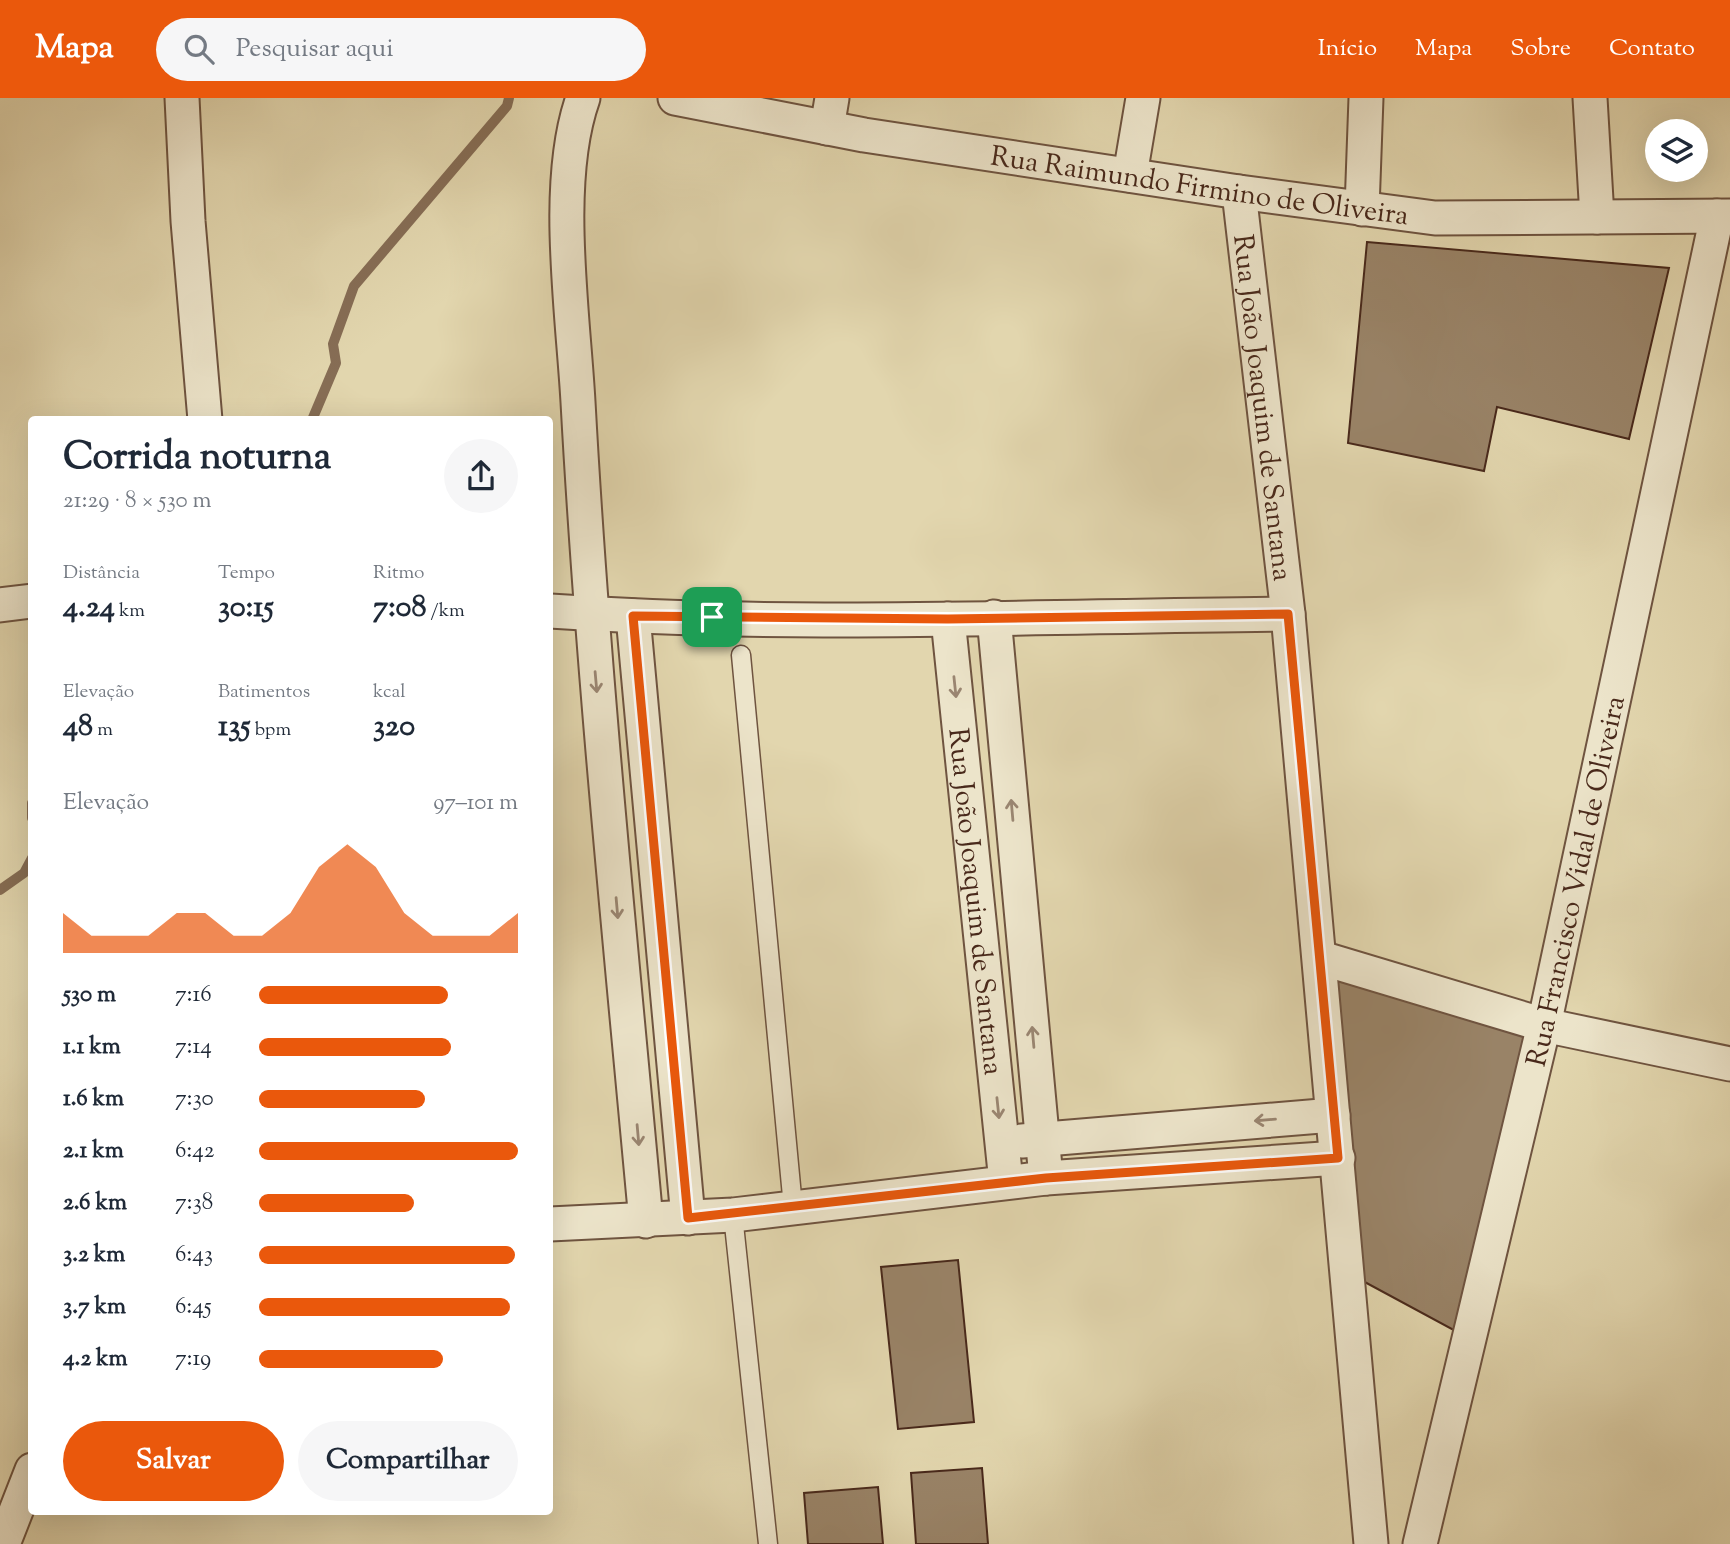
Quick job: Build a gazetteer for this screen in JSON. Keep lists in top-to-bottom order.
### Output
{
  "streets": {
    "street": ["Rua Raimundo Firmino de Oliveira", "Rua João Joaquim de Santana", "Rua Francisco Vidal de Oliveira"]
  },
  "crossings": [
    ["Rua Raimundo Firmino de Oliveira", "Rua João Joaquim de Santana"],
    ["Rua Raimundo Firmino de Oliveira", "Rua Francisco Vidal de Oliveira"]
  ],
  "page": {
    "header": "Mapa",
    "search": "Pesquisar aqui",
    "nav": [
      "Início",
      "Mapa",
      "Sobre",
      "Contato"
    ],
    "heading": ["Corrida noturna", "21:29 · 8 × 530 m"],
    "stats": [
      ["Distância", "4.24 km"],
      ["Tempo", "30:15"],
      ["Ritmo", "7:08 /km"],
      ["Elevação", "48 m"],
      ["Batimentos", "135 bpm"],
      ["kcal", "320"]
    ],
    "chart": ["Elevação", "97–101 m"],
    "list": [
      {
        "name": "530 m",
        "note": "7:16"
      },
      {
        "name": "1.1 km",
        "note": "7:14"
      },
      {
        "name": "1.6 km",
        "note": "7:30"
      },
      {
        "name": "2.1 km",
        "note": "6:42"
      },
      {
        "name": "2.6 km",
        "note": "7:38"
      },
      {
        "name": "3.2 km",
        "note": "6:43"
      },
      {
        "name": "3.7 km",
        "note": "6:45"
      },
      {
        "name": "4.2 km",
        "note": "7:19"
      }
    ],
    "buttons": ["Salvar", "Compartilhar"]
  }
}
